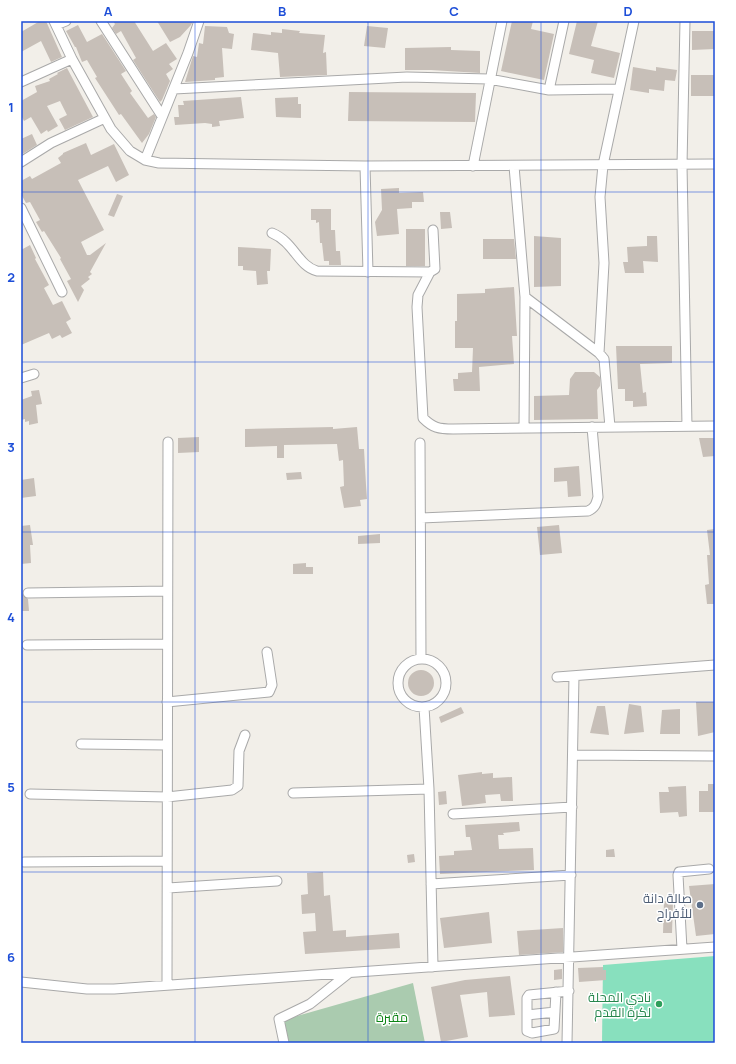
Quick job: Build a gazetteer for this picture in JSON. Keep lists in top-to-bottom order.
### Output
{
  "parks": ["مقبرة"],
  "places": ["صالة دانة للأفراح", "نادي المحلة لكرة القدم"],
  "grid": {
    "columns": [
      "A",
      "B",
      "C",
      "D"
    ],
    "rows": [
      "1",
      "2",
      "3",
      "4",
      "5",
      "6"
    ]
  }
}
